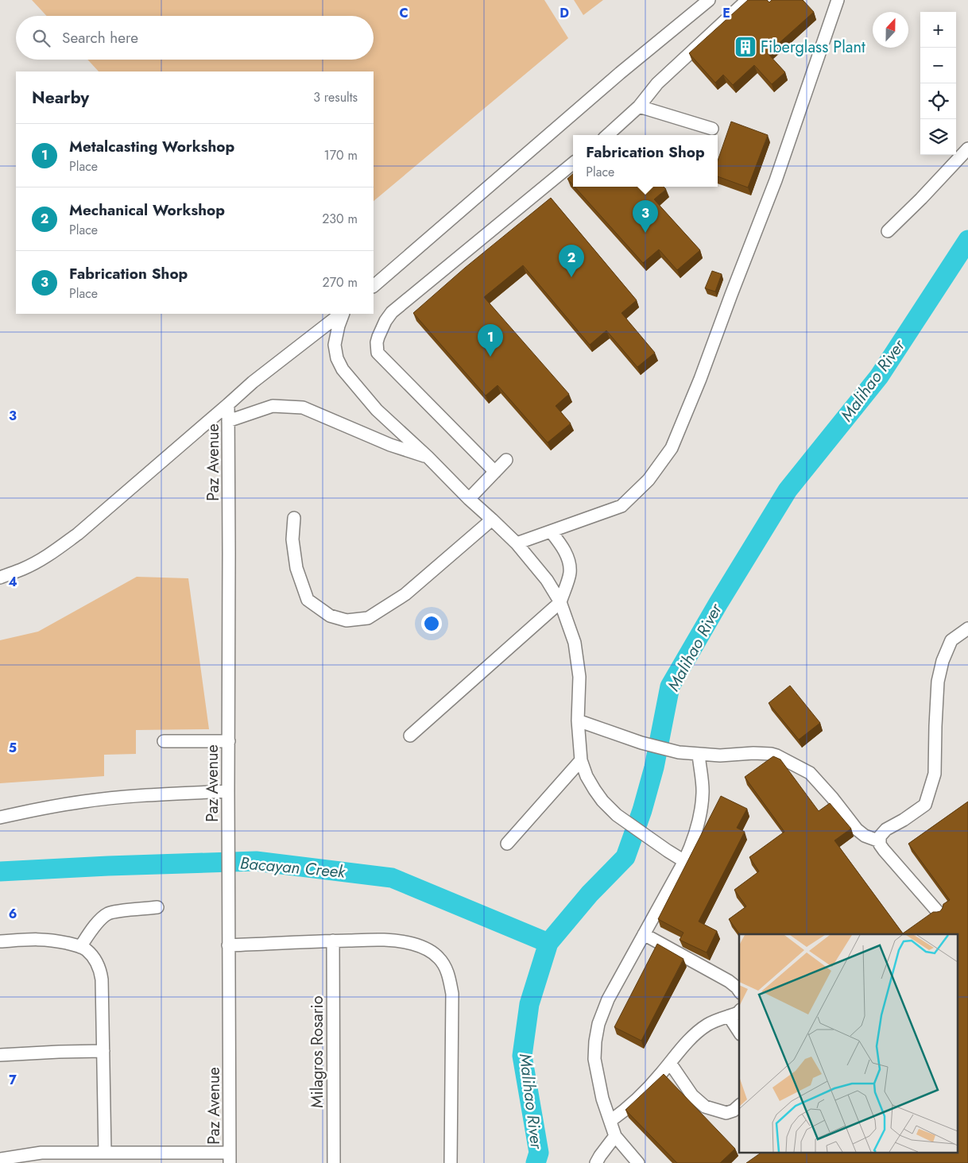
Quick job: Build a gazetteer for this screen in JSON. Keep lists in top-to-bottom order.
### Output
{
  "streets": {
    "street": ["Paz Avenue", "Milagros Rosario"]
  },
  "water": ["Malihao River", "Bacayan Creek"],
  "places": {
    "building": ["Fiberglass Plant"]
  },
  "north": "top",
  "page": {
    "map_buttons": ["+", "−"],
    "search": "Search here",
    "heading": ["Nearby", "3 results"],
    "list": [
      {
        "mark": "1",
        "name": "Metalcasting Workshop",
        "note": "Place",
        "value": "170 m"
      },
      {
        "mark": "2",
        "name": "Mechanical Workshop",
        "note": "Place",
        "value": "230 m"
      },
      {
        "mark": "3",
        "name": "Fabrication Shop",
        "note": "Place",
        "value": "270 m"
      }
    ],
    "popup": ["Fabrication Shop", "Place"],
    "pins": ["3", "2", "1"]
  },
  "grid": {
    "columns": ["C", "D", "E"],
    "rows": [
      "3",
      "4",
      "5",
      "6",
      "7"
    ]
  }
}
